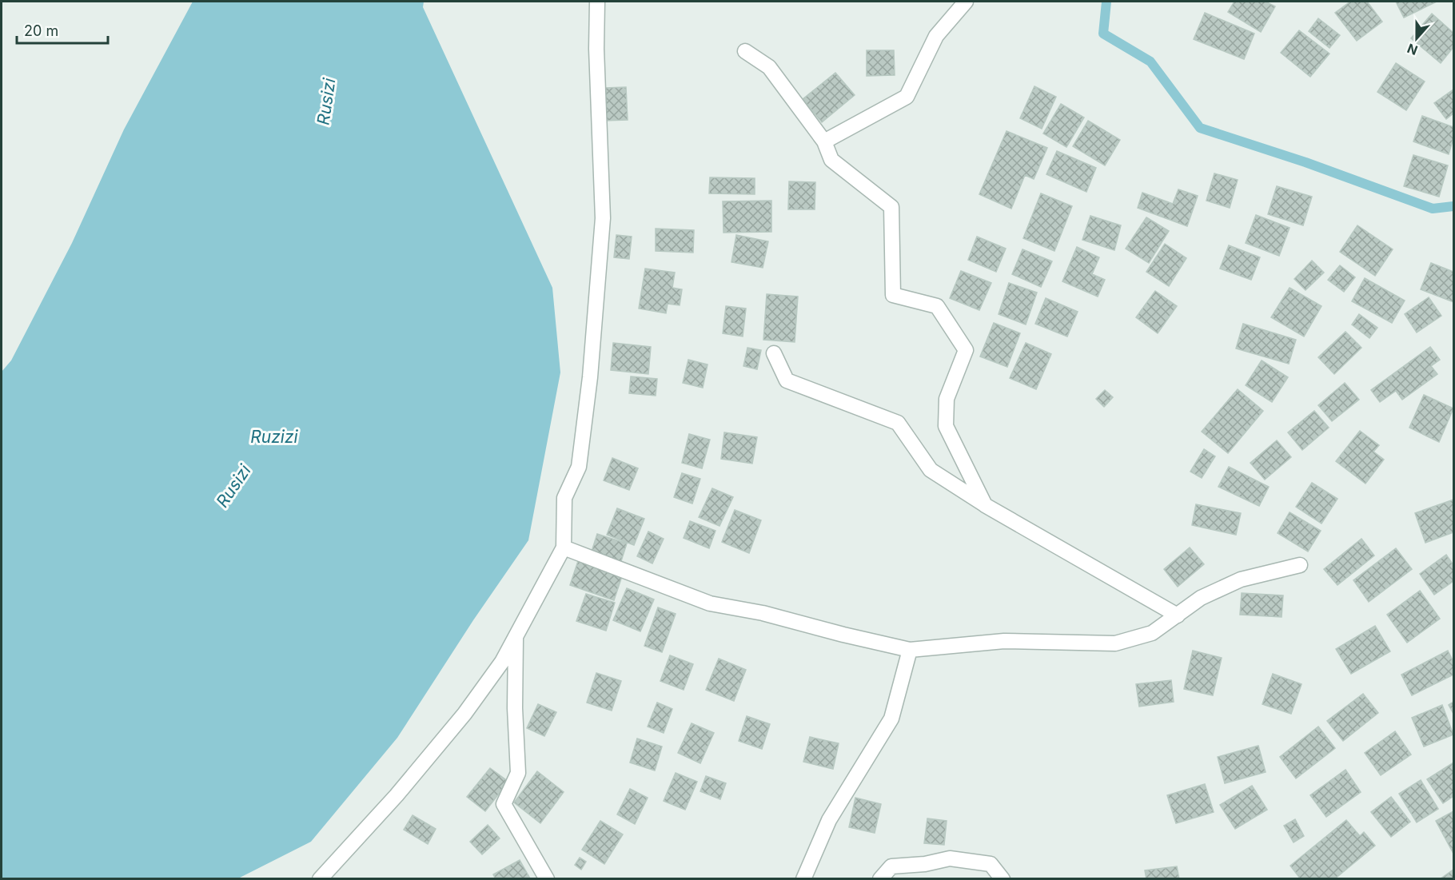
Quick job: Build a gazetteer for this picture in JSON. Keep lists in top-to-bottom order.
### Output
{
  "water": ["Rusizi", "Ruzizi"],
  "scale_bar": "20 m",
  "north": "bottom"
}
